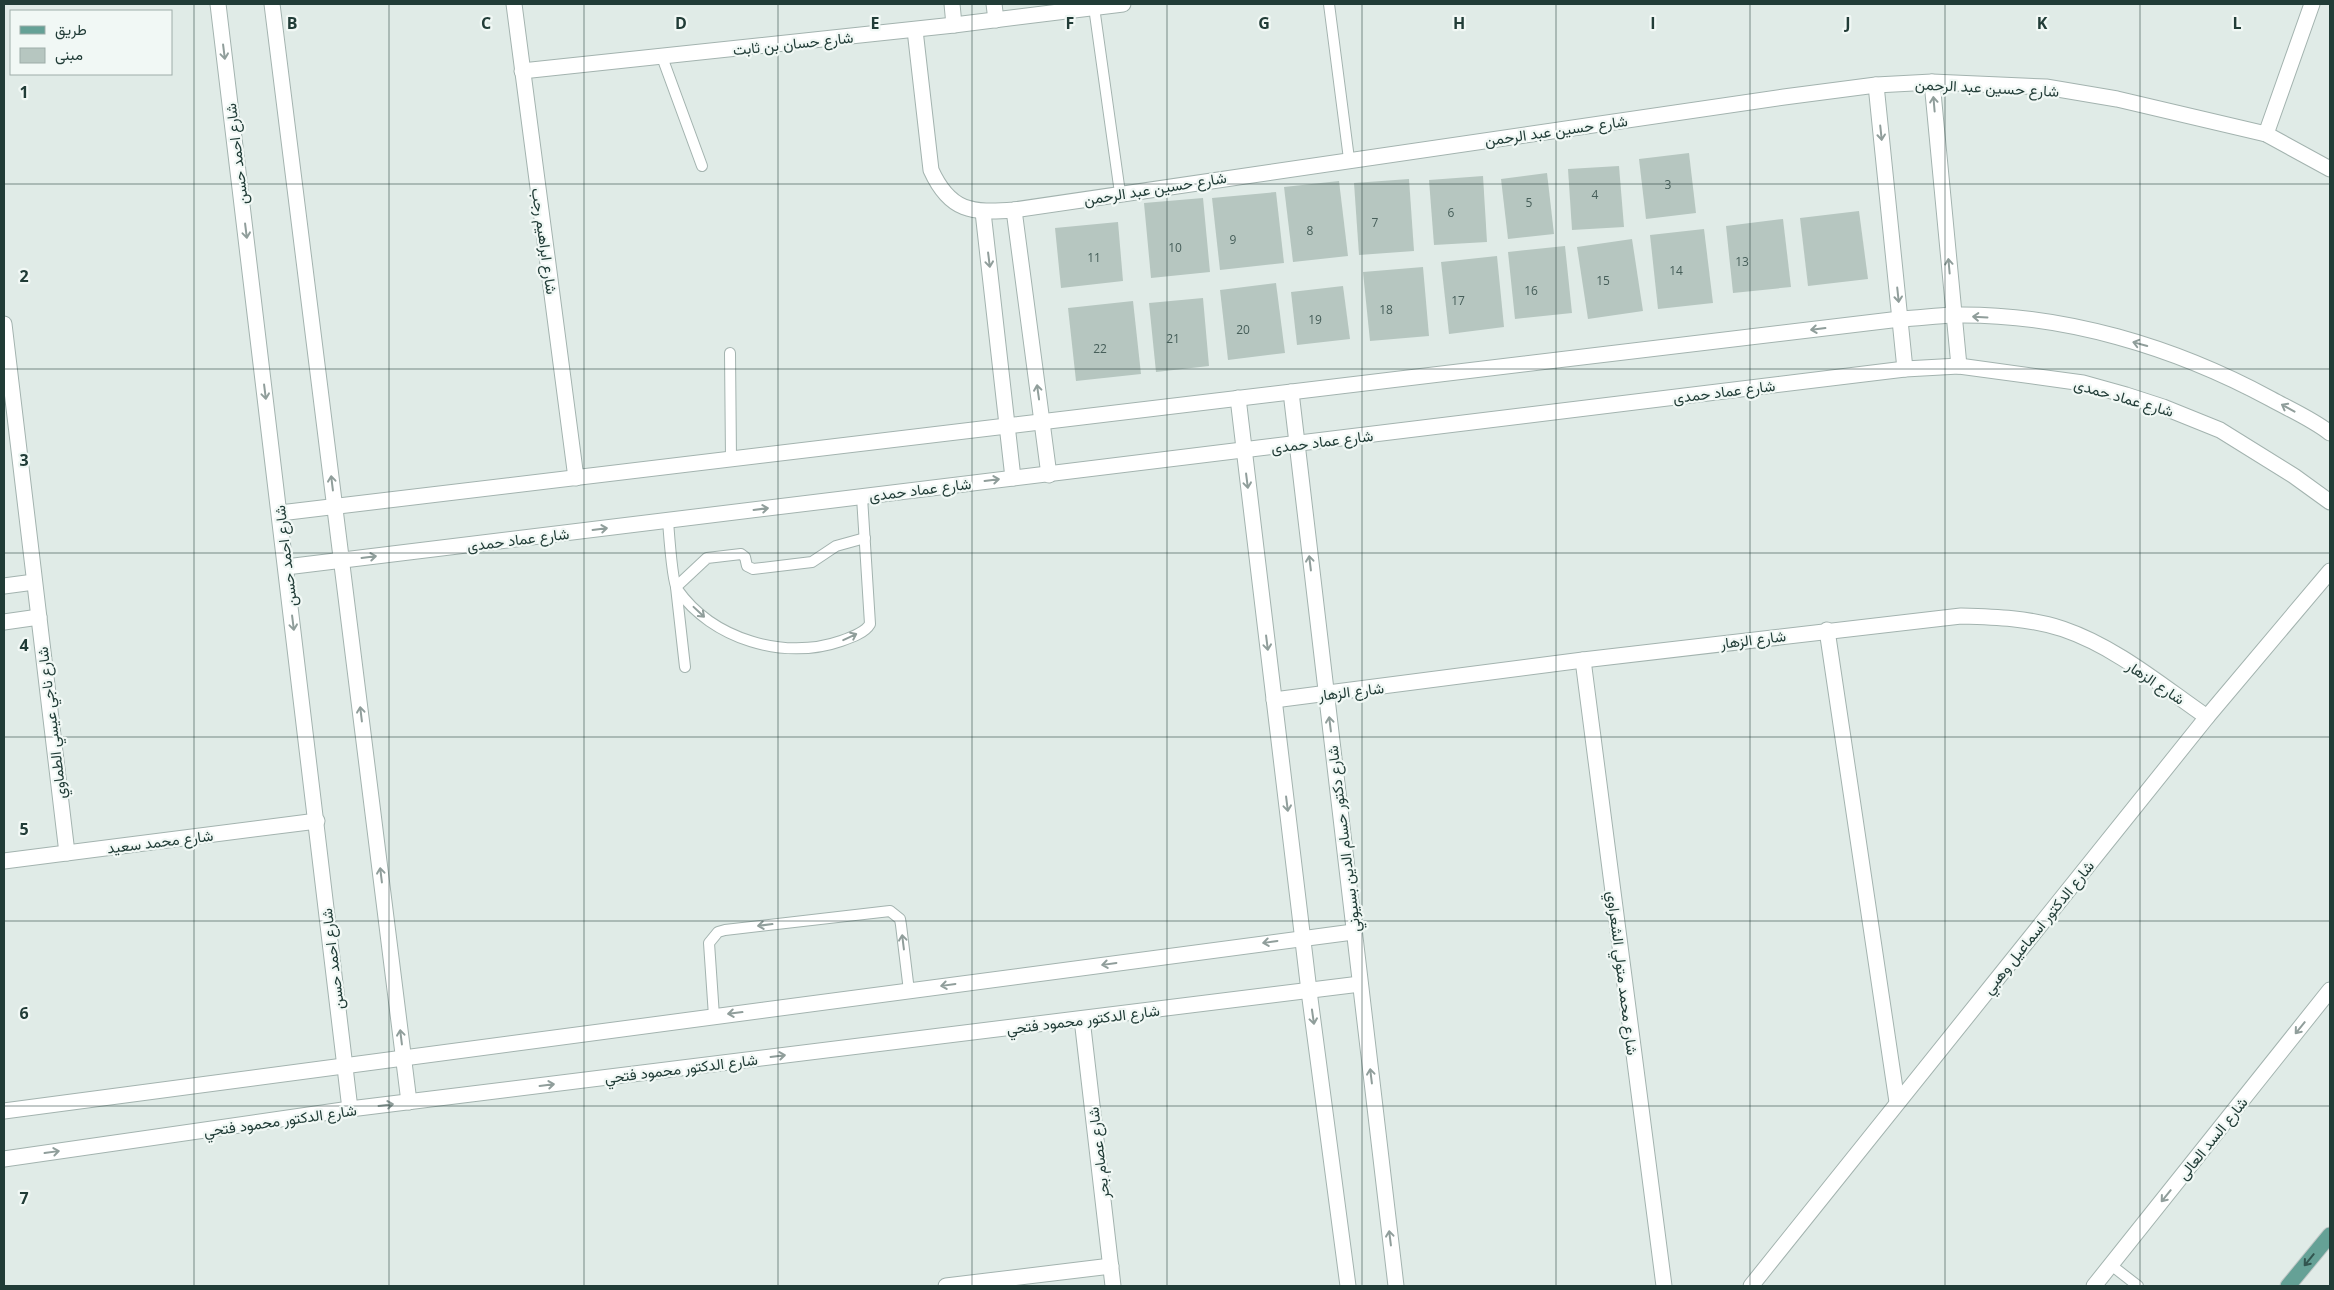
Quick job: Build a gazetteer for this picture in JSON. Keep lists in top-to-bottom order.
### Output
{
  "streets": {
    "street": [
      "شارع حسان بن ثابت",
      "شارع حسين عبد الرحمن",
      "شارع احمد حسن",
      "شارع ابراهيم رجب",
      "شارع عماد حمدى",
      "شارع الزهار",
      "شارع ناجي عيسي الطماوي",
      "شارع دكتور حسام الدين بسيوني",
      "شارع محمد سعيد",
      "شارع الدكتور اسماعيل وهبي",
      "شارع محمد متولي الشعراوي",
      "شارع الدكتور محمود فتحي",
      "شارع السد العالى",
      "شارع عصام بحر"
    ]
  },
  "crossings": [
    ["شارع حسان بن ثابت", "شارع حسين عبد الرحمن"],
    ["شارع حسان بن ثابت", "شارع ابراهيم رجب"],
    ["شارع احمد حسن", "شارع عماد حمدى"],
    ["شارع احمد حسن", "شارع محمد سعيد"],
    ["شارع احمد حسن", "شارع الدكتور محمود فتحي"],
    ["شارع عماد حمدى", "شارع دكتور حسام الدين بسيوني"],
    ["شارع الزهار", "شارع دكتور حسام الدين بسيوني"],
    ["شارع الزهار", "شارع الدكتور اسماعيل وهبي"],
    ["شارع الزهار", "شارع محمد متولي الشعراوي"],
    ["شارع ناجي عيسي الطماوي", "شارع محمد سعيد"],
    ["شارع دكتور حسام الدين بسيوني", "شارع الدكتور محمود فتحي"],
    ["شارع الدكتور محمود فتحي", "شارع عصام بحر"]
  ],
  "one_way": ["شارع السد العالى"],
  "house_numbers": [
    "3",
    "4",
    "5",
    "6",
    "7",
    "8",
    "9",
    "10",
    "11",
    "13",
    "14",
    "15",
    "16",
    "17",
    "18",
    "19",
    "20",
    "21",
    "22"
  ],
  "legend": ["طريق", "مبنى"],
  "grid": {
    "columns": [
      "B",
      "C",
      "D",
      "E",
      "F",
      "G",
      "H",
      "I",
      "J",
      "K",
      "L"
    ],
    "rows": [
      "1",
      "2",
      "3",
      "4",
      "5",
      "6",
      "7"
    ]
  }
}
